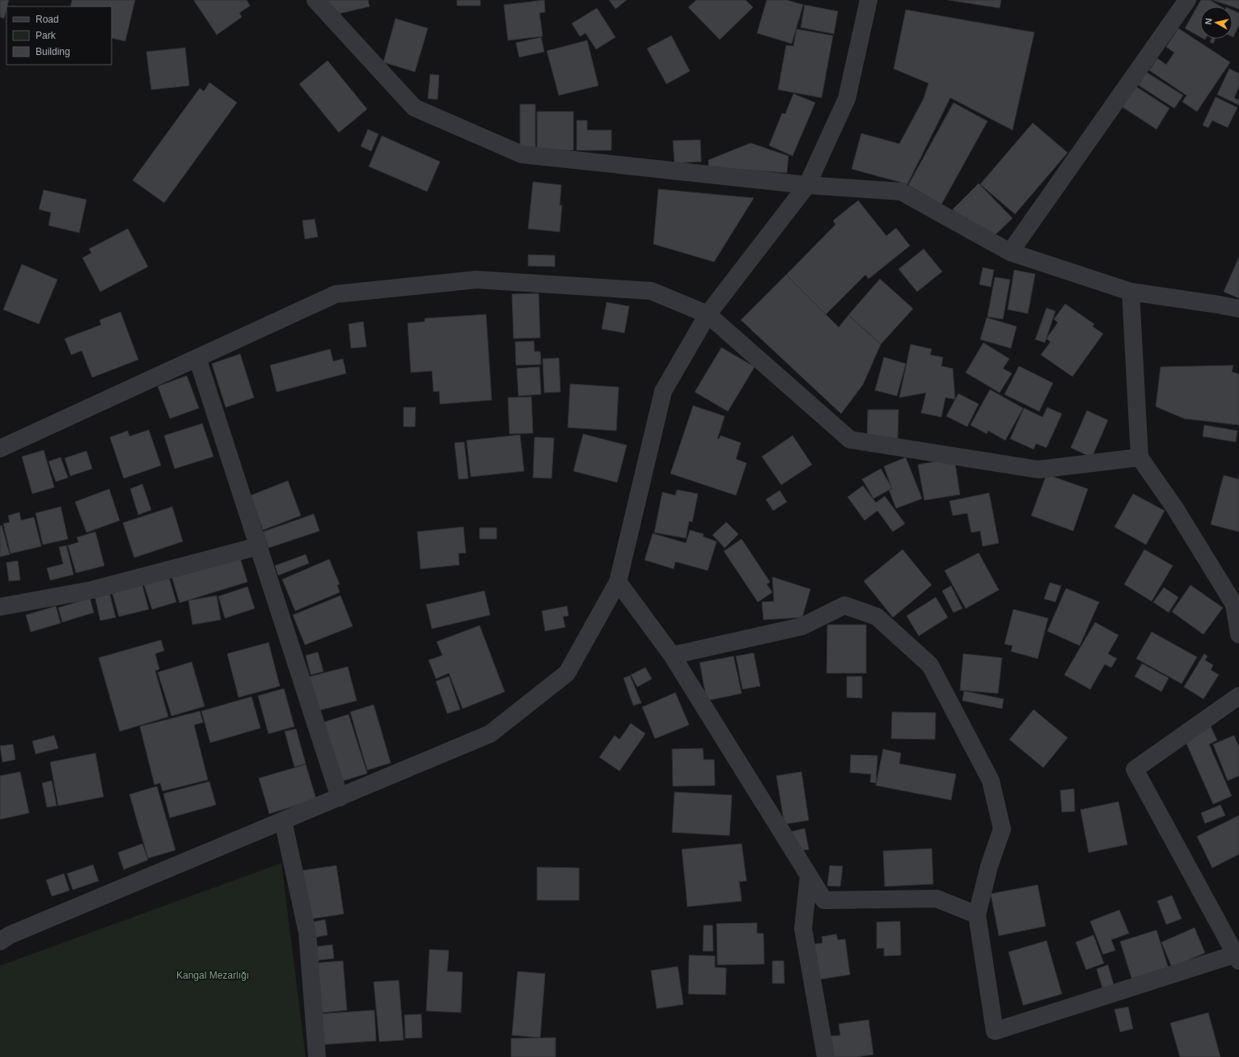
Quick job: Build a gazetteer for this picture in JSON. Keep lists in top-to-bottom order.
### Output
{
  "parks": ["Kangal Mezarlığı"],
  "legend": ["Road", "Park", "Building"],
  "north": "left"
}
